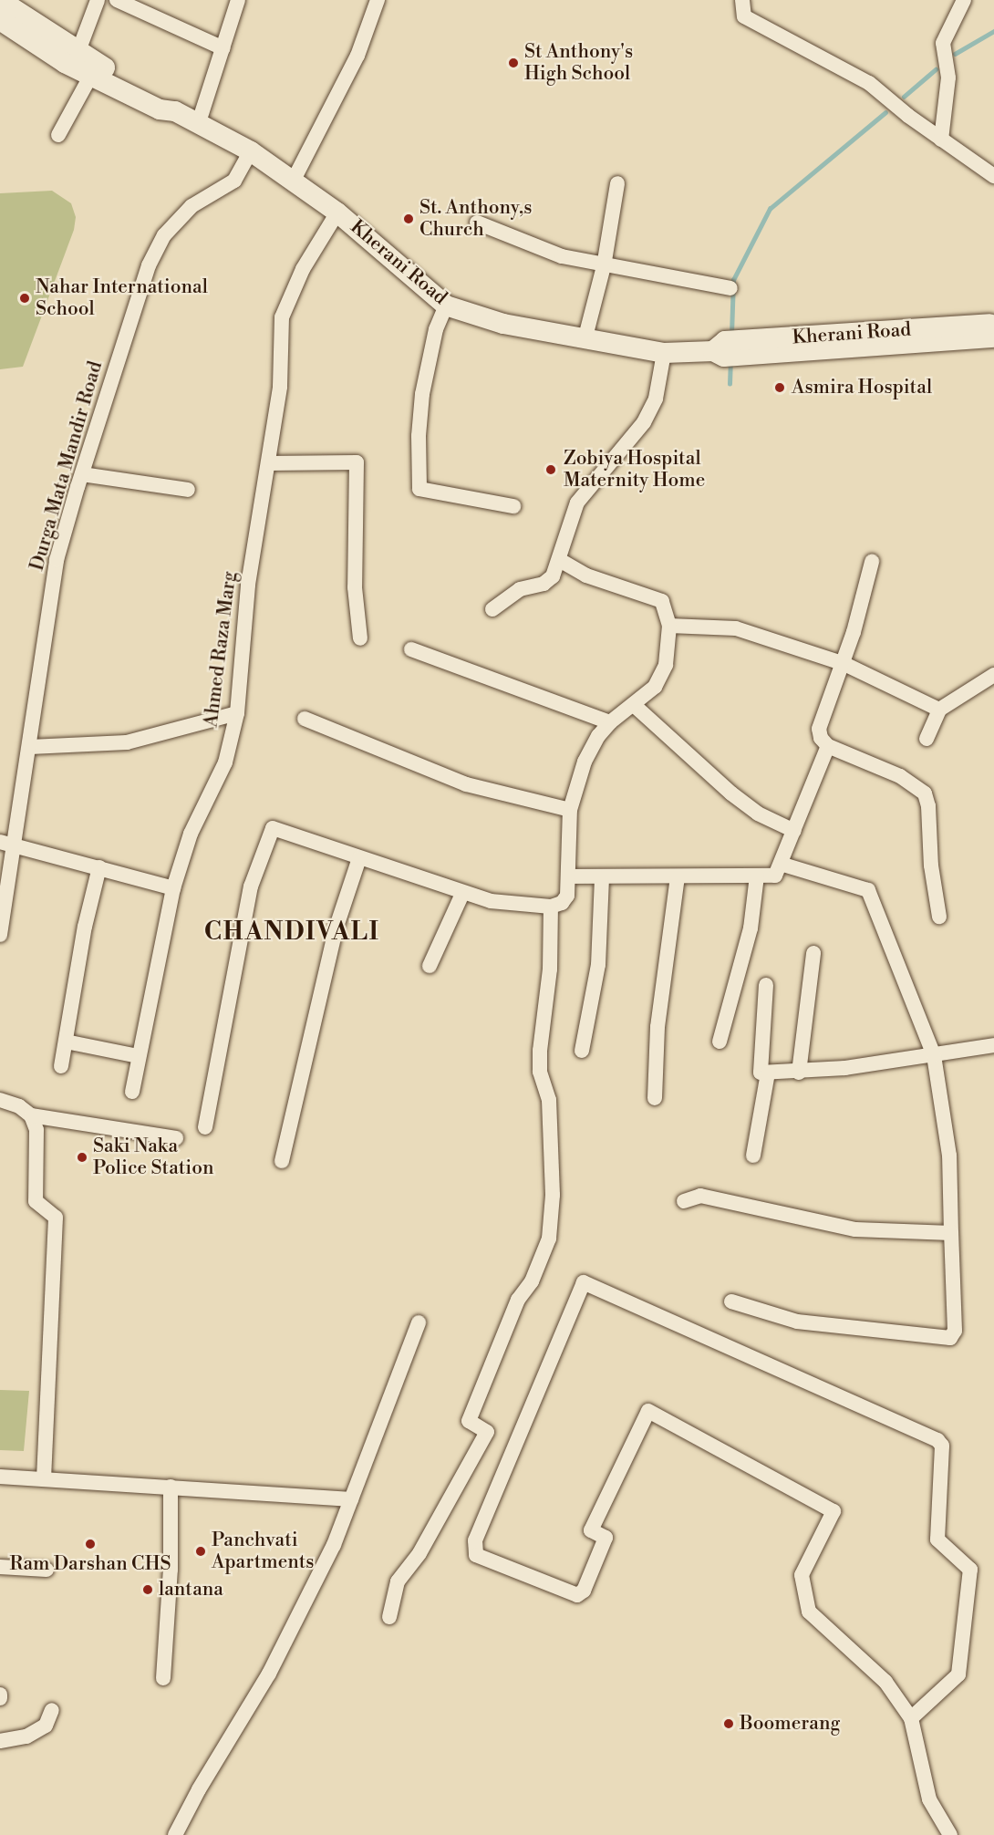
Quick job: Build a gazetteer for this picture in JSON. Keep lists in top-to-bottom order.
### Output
{
  "streets": {
    "main road": ["Kherani Road"],
    "street": ["Durga Mata Mandir Road", "Ahmed Raza Marg"]
  },
  "crossings": [
    ["Kherani Road", "Durga Mata Mandir Road"],
    ["Kherani Road", "Ahmed Raza Marg"]
  ],
  "districts": ["CHANDIVALI"],
  "places": [
    "St Anthony's High School",
    "St. Anthony,s Church",
    "Nahar International School",
    "Asmira Hospital",
    "Zobiya Hospital Maternity Home",
    "Saki Naka Police Station",
    "Ram Darshan CHS",
    "Panchvati Apartments",
    "lantana",
    "Boomerang"
  ]
}
